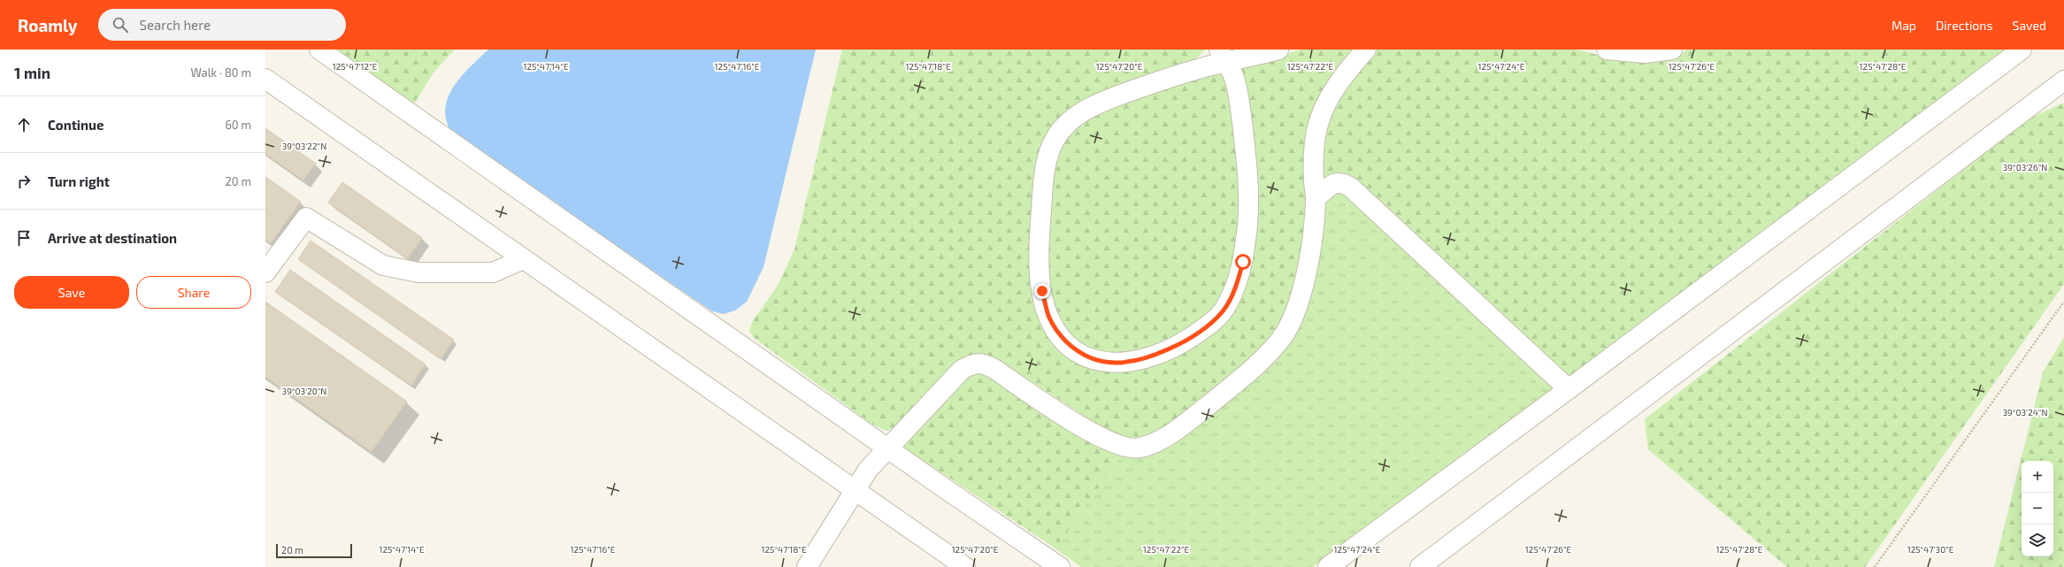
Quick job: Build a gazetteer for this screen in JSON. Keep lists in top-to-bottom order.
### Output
{
  "scale_bar": "20 m",
  "page": {
    "header": "Roamly",
    "search": "Search here",
    "nav": ["Map", "Directions", "Saved"],
    "heading": ["1 min", "Walk · 80 m"],
    "list": [
      ["Continue", "60 m"],
      ["Turn right", "20 m"],
      "Arrive at destination"
    ],
    "buttons": ["Save", "Share"],
    "map_buttons": ["+", "−"],
    "scale": "20 m"
  },
  "coordinates": [
    "125°47'12\"E",
    "125°47'14\"E",
    "125°47'16\"E",
    "125°47'18\"E",
    "125°47'20\"E",
    "125°47'22\"E",
    "125°47'24\"E",
    "125°47'26\"E",
    "125°47'28\"E",
    "39°03'22\"N",
    "39°03'26\"N",
    "39°03'20\"N",
    "39°03'24\"N",
    "125°47'30\"E"
  ]
}
